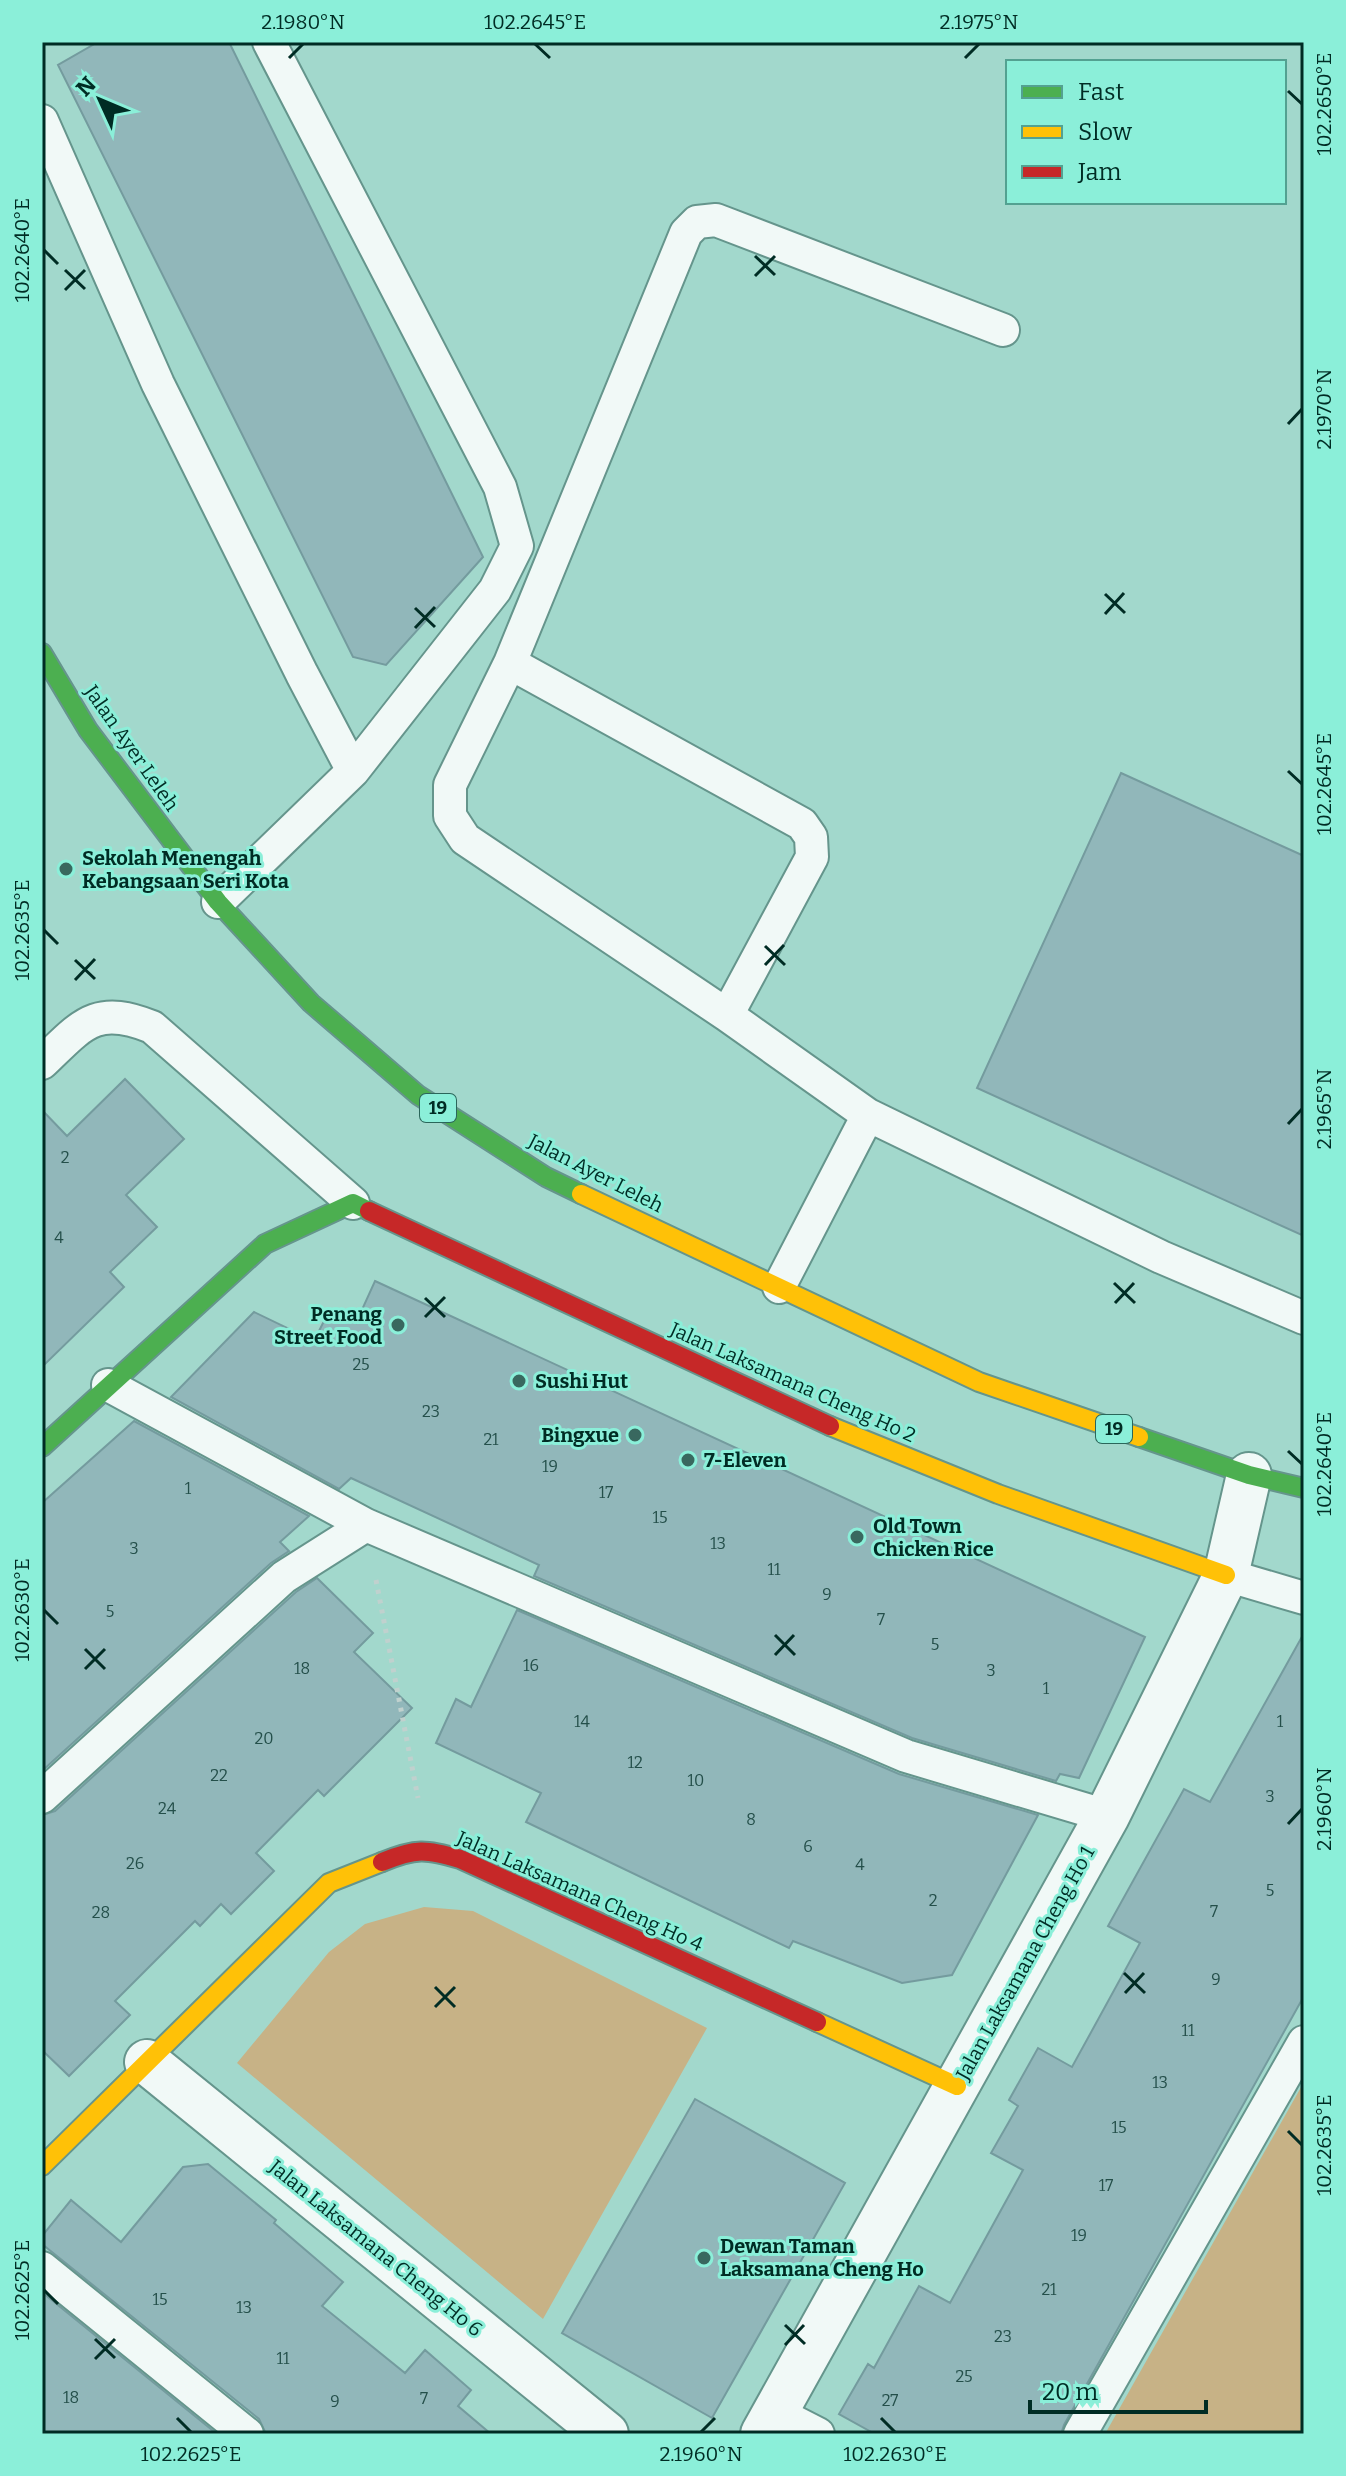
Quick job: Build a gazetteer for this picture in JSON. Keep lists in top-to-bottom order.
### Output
{
  "streets": {
    "street": [
      "Jalan Ayer Leleh",
      "19",
      "Jalan Laksamana Cheng Ho 2",
      "Jalan Laksamana Cheng Ho 4",
      "Jalan Laksamana Cheng Ho 1",
      "Jalan Laksamana Cheng Ho 6"
    ]
  },
  "crossings": [
    ["Jalan Ayer Leleh", "Jalan Laksamana Cheng Ho 1"],
    ["Jalan Laksamana Cheng Ho 2", "Jalan Laksamana Cheng Ho 1"],
    ["Jalan Laksamana Cheng Ho 4", "Jalan Laksamana Cheng Ho 1"],
    ["Jalan Laksamana Cheng Ho 4", "Jalan Laksamana Cheng Ho 6"]
  ],
  "places": [
    "Sekolah Menengah Kebangsaan Seri Kota",
    "Penang Street Food",
    "Sushi Hut",
    "Bingxue",
    "7-Eleven",
    "Old Town Chicken Rice",
    "Dewan Taman Laksamana Cheng Ho"
  ],
  "house_numbers": [
    "2",
    "4",
    "25",
    "23",
    "21",
    "19",
    "1",
    "17",
    "15",
    "13",
    "3",
    "11",
    "9",
    "5",
    "7",
    "5",
    "16",
    "18",
    "3",
    "1",
    "14",
    "1",
    "20",
    "12",
    "22",
    "10",
    "3",
    "24",
    "8",
    "6",
    "26",
    "4",
    "5",
    "2",
    "7",
    "28",
    "9",
    "11",
    "13",
    "15",
    "17",
    "19",
    "21",
    "15",
    "13",
    "23",
    "11",
    "25",
    "18",
    "7",
    "27",
    "9"
  ],
  "legend": ["Fast", "Slow", "Jam"],
  "scale_bar": "20 m",
  "north": "top left",
  "coordinates": [
    "2.1980°N",
    "102.2645°E",
    "2.1975°N",
    "102.2650°E",
    "102.2640°E",
    "2.1970°N",
    "102.2635°E",
    "2.1965°N",
    "102.2630°E",
    "2.1960°N",
    "102.2625°E"
  ]
}
